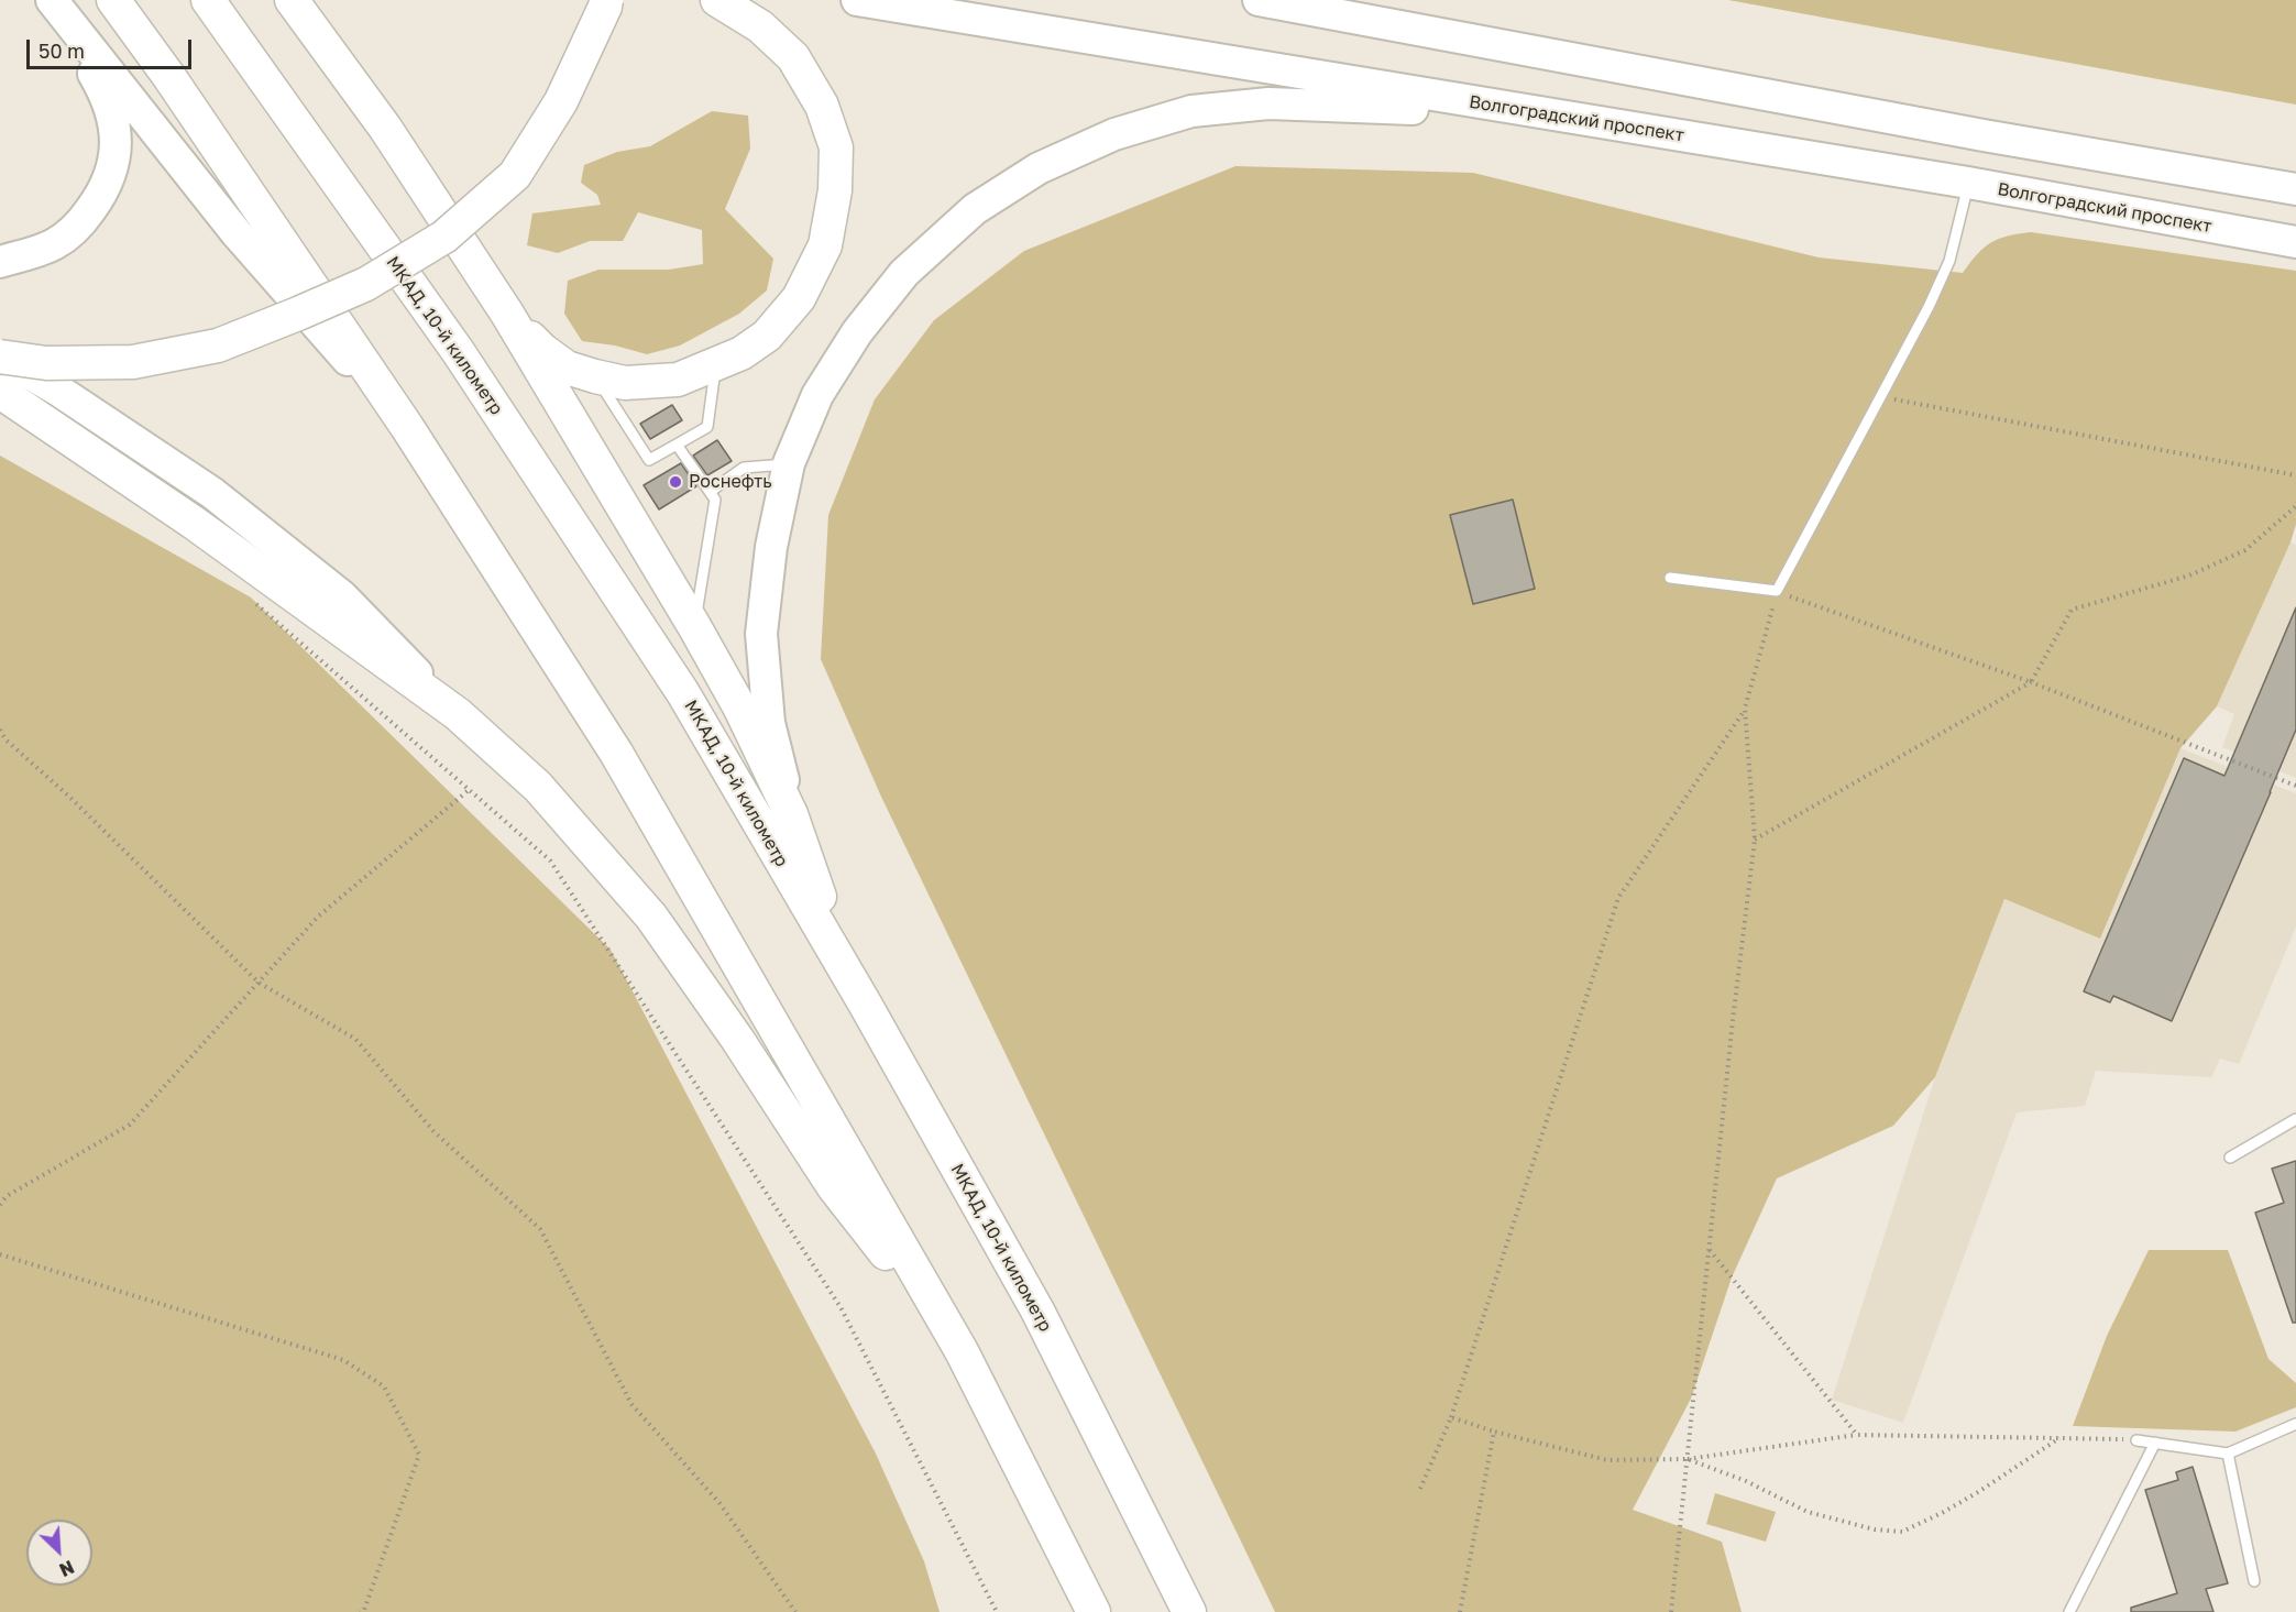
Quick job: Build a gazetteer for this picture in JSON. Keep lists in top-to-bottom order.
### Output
{
  "streets": {
    "highway": ["МКАД, 10-й километр"],
    "main road": ["Волгоградский проспект"]
  },
  "places": ["Роснефть"],
  "scale_bar": "50 m",
  "north": "bottom right"
}
